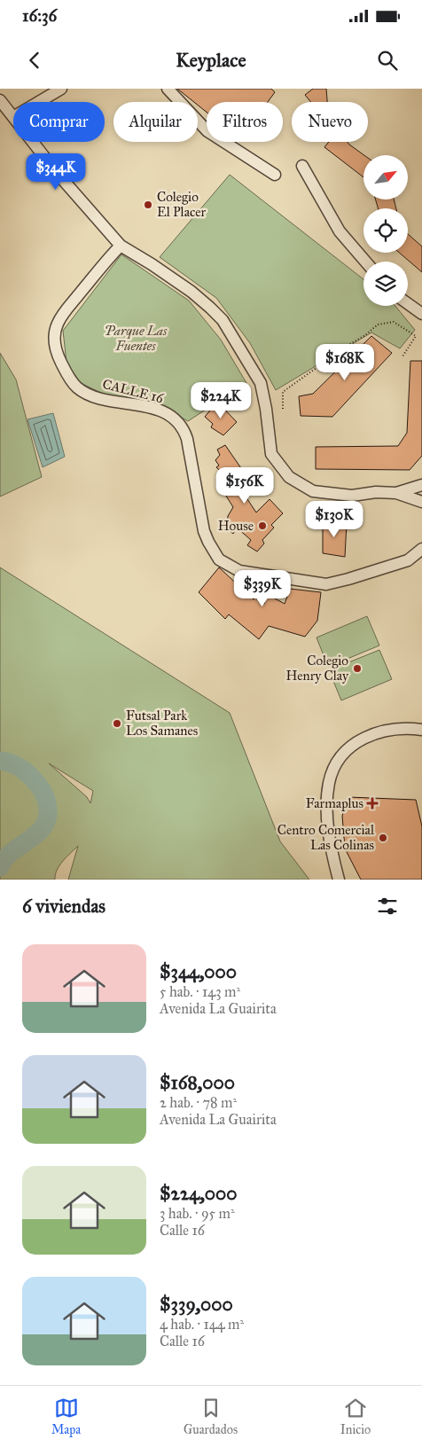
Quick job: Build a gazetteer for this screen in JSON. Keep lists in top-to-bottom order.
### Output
{
  "streets": {
    "street": ["CALLE 16"]
  },
  "parks": ["Parque Las Fuentes"],
  "places": {
    "other": [
      "Colegio El Placer",
      "House",
      "Colegio Henry Clay",
      "Futsal Park Los Samanes",
      "Centro Comercial Las Colinas"
    ],
    "health": ["Farmaplus"]
  },
  "north": "top right",
  "page": {
    "status": "16:36",
    "header": "Keyplace",
    "chip": [
      "Comprar",
      "Alquilar",
      "Filtros",
      "Nuevo"
    ],
    "price": [
      "$344K",
      "$168K",
      "$224K",
      "$156K",
      "$130K",
      "$339K"
    ],
    "heading": "6 viviendas",
    "list": [
      {
        "name": "$344,000",
        "note": "5 hab. · 143 m² · Avenida La Guairita"
      },
      {
        "name": "$168,000",
        "note": "2 hab. · 78 m² · Avenida La Guairita"
      },
      {
        "name": "$224,000",
        "note": "3 hab. · 95 m² · Calle 16"
      },
      {
        "name": "$339,000",
        "note": "4 hab. · 144 m² · Calle 16"
      }
    ],
    "tabs": ["Mapa", "Guardados", "Inicio"]
  }
}
